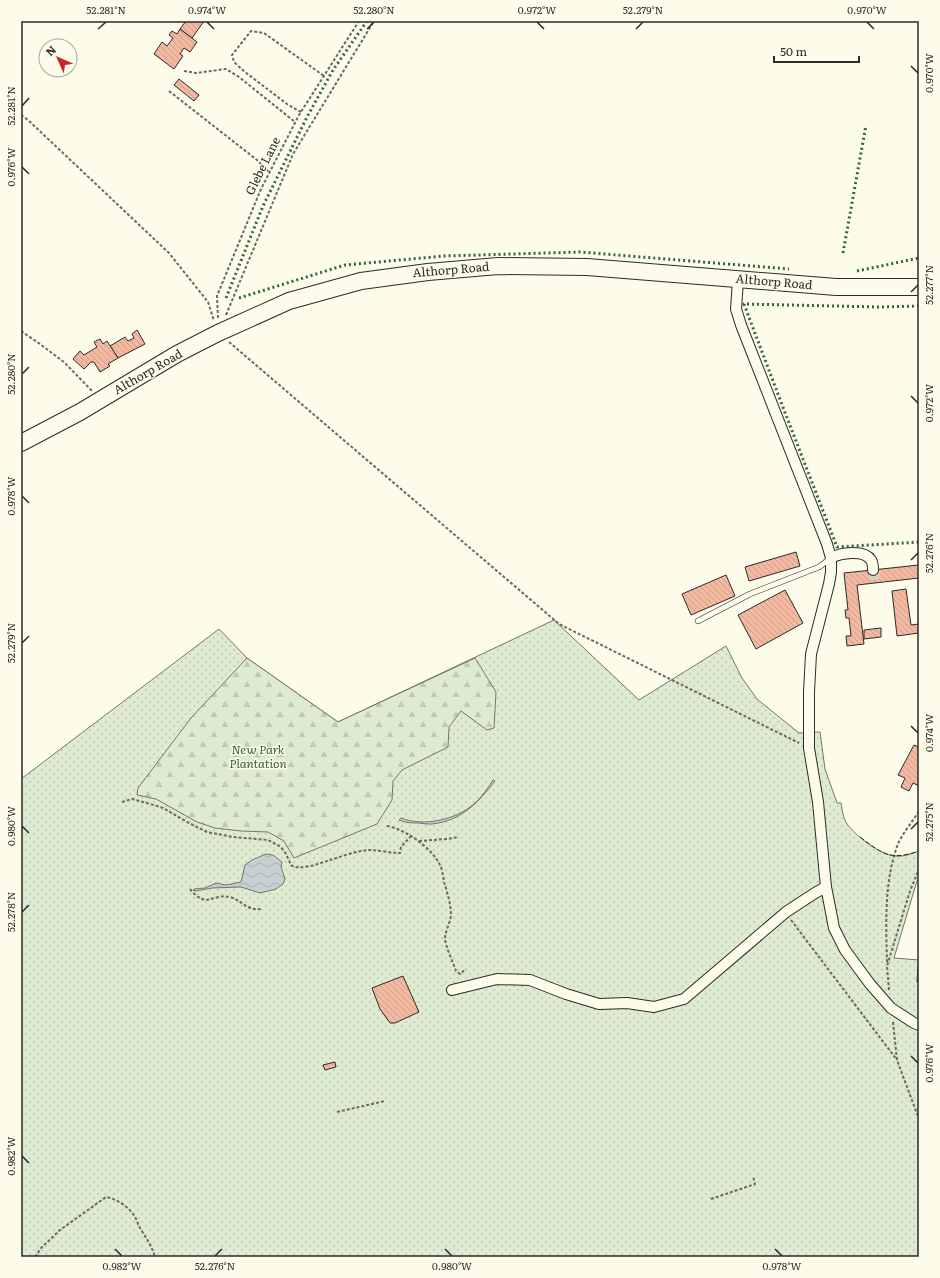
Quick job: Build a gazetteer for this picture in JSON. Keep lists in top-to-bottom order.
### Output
{
  "streets": {
    "main road": ["Althorp Road"],
    "path": ["Glebe Lane"]
  },
  "crossings": [
    ["Glebe Lane", "Althorp Road"]
  ],
  "parks": ["New Park Plantation"],
  "scale_bar": "50 m",
  "north": "top left",
  "coordinates": [
    "52.281°N",
    "0.974°W",
    "52.280°N",
    "0.972°W",
    "52.279°N",
    "0.970°W",
    "0.976°W",
    "52.277°N",
    "0.978°W",
    "52.276°N",
    "52.275°N",
    "0.980°W",
    "52.278°N",
    "0.982°W"
  ]
}
